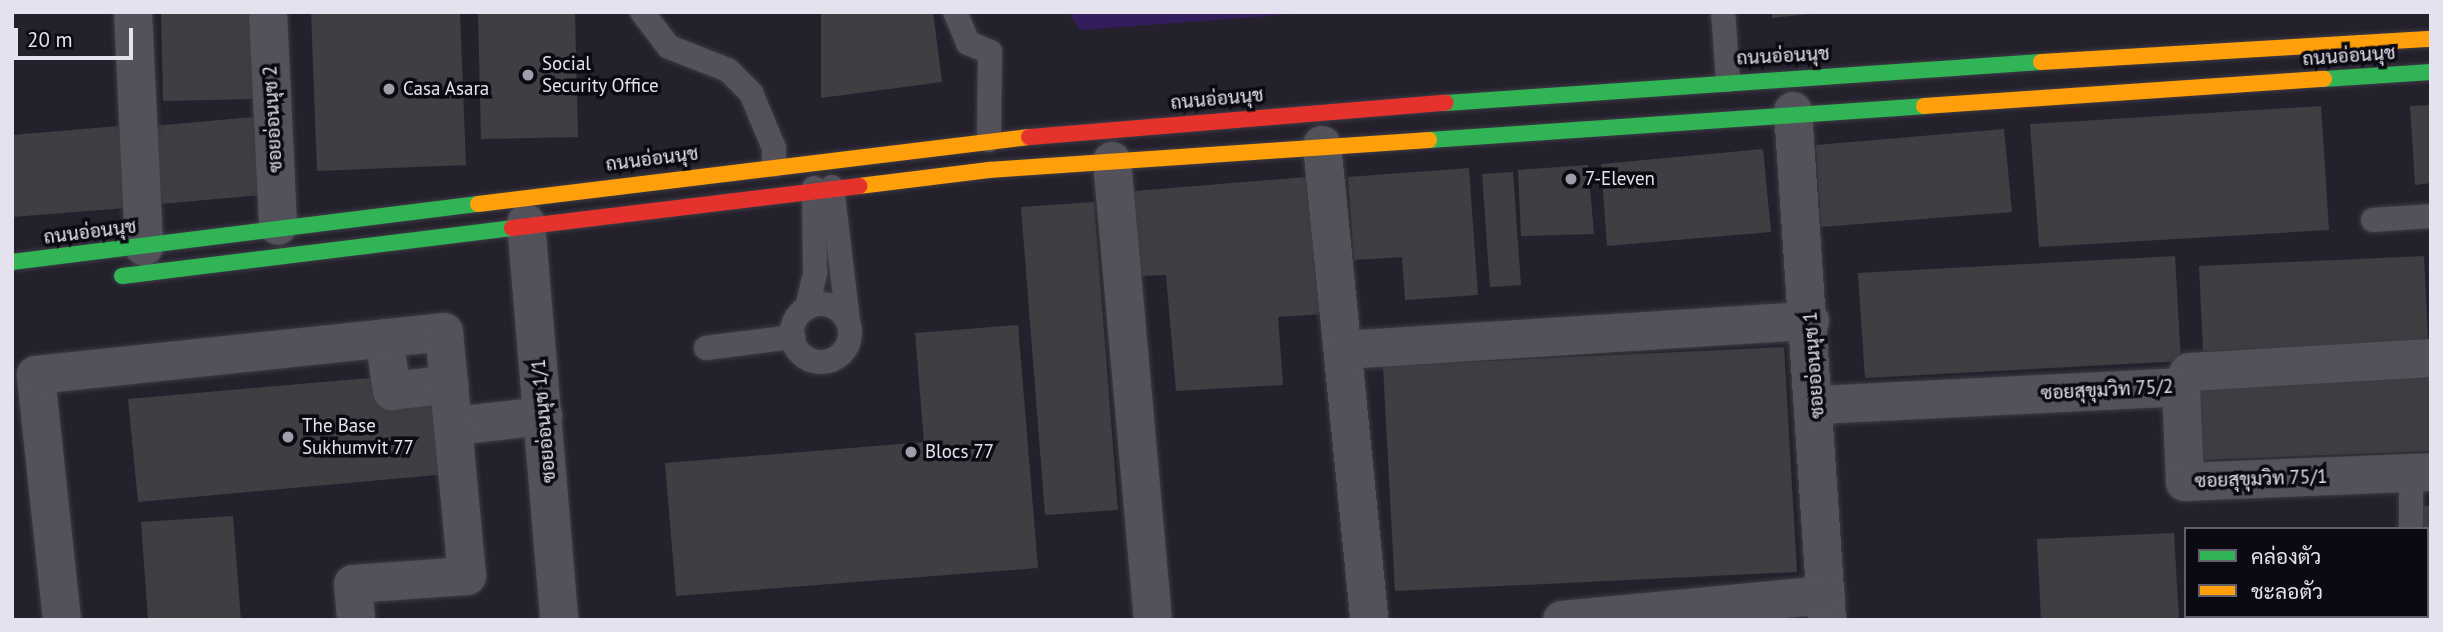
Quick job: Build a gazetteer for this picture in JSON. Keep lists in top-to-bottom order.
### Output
{
  "streets": {
    "main road": ["ถนนอ่อนนุช"],
    "street": [
      "ซอยอ่อนนุช 2",
      "ซอยอ่อนนุช 1",
      "ซอยสุขุมวิท 75/2",
      "ซอยอ่อนนุช 1/1",
      "ซอยสุขุมวิท 75/1"
    ]
  },
  "crossings": [
    ["ถนนอ่อนนุช", "ซอยอ่อนนุช 2"],
    ["ถนนอ่อนนุช", "ซอยอ่อนนุช 1"],
    ["ถนนอ่อนนุช", "ซอยอ่อนนุช 1/1"],
    ["ซอยอ่อนนุช 1", "ซอยสุขุมวิท 75/2"],
    ["ซอยสุขุมวิท 75/2", "ซอยสุขุมวิท 75/1"]
  ],
  "places": [
    "Social Security Office",
    "Casa Asara",
    "7-Eleven",
    "The Base Sukhumvit 77",
    "Blocs 77"
  ],
  "legend": ["คล่องตัว", "ชะลอตัว"],
  "scale_bar": "20 m"
}
